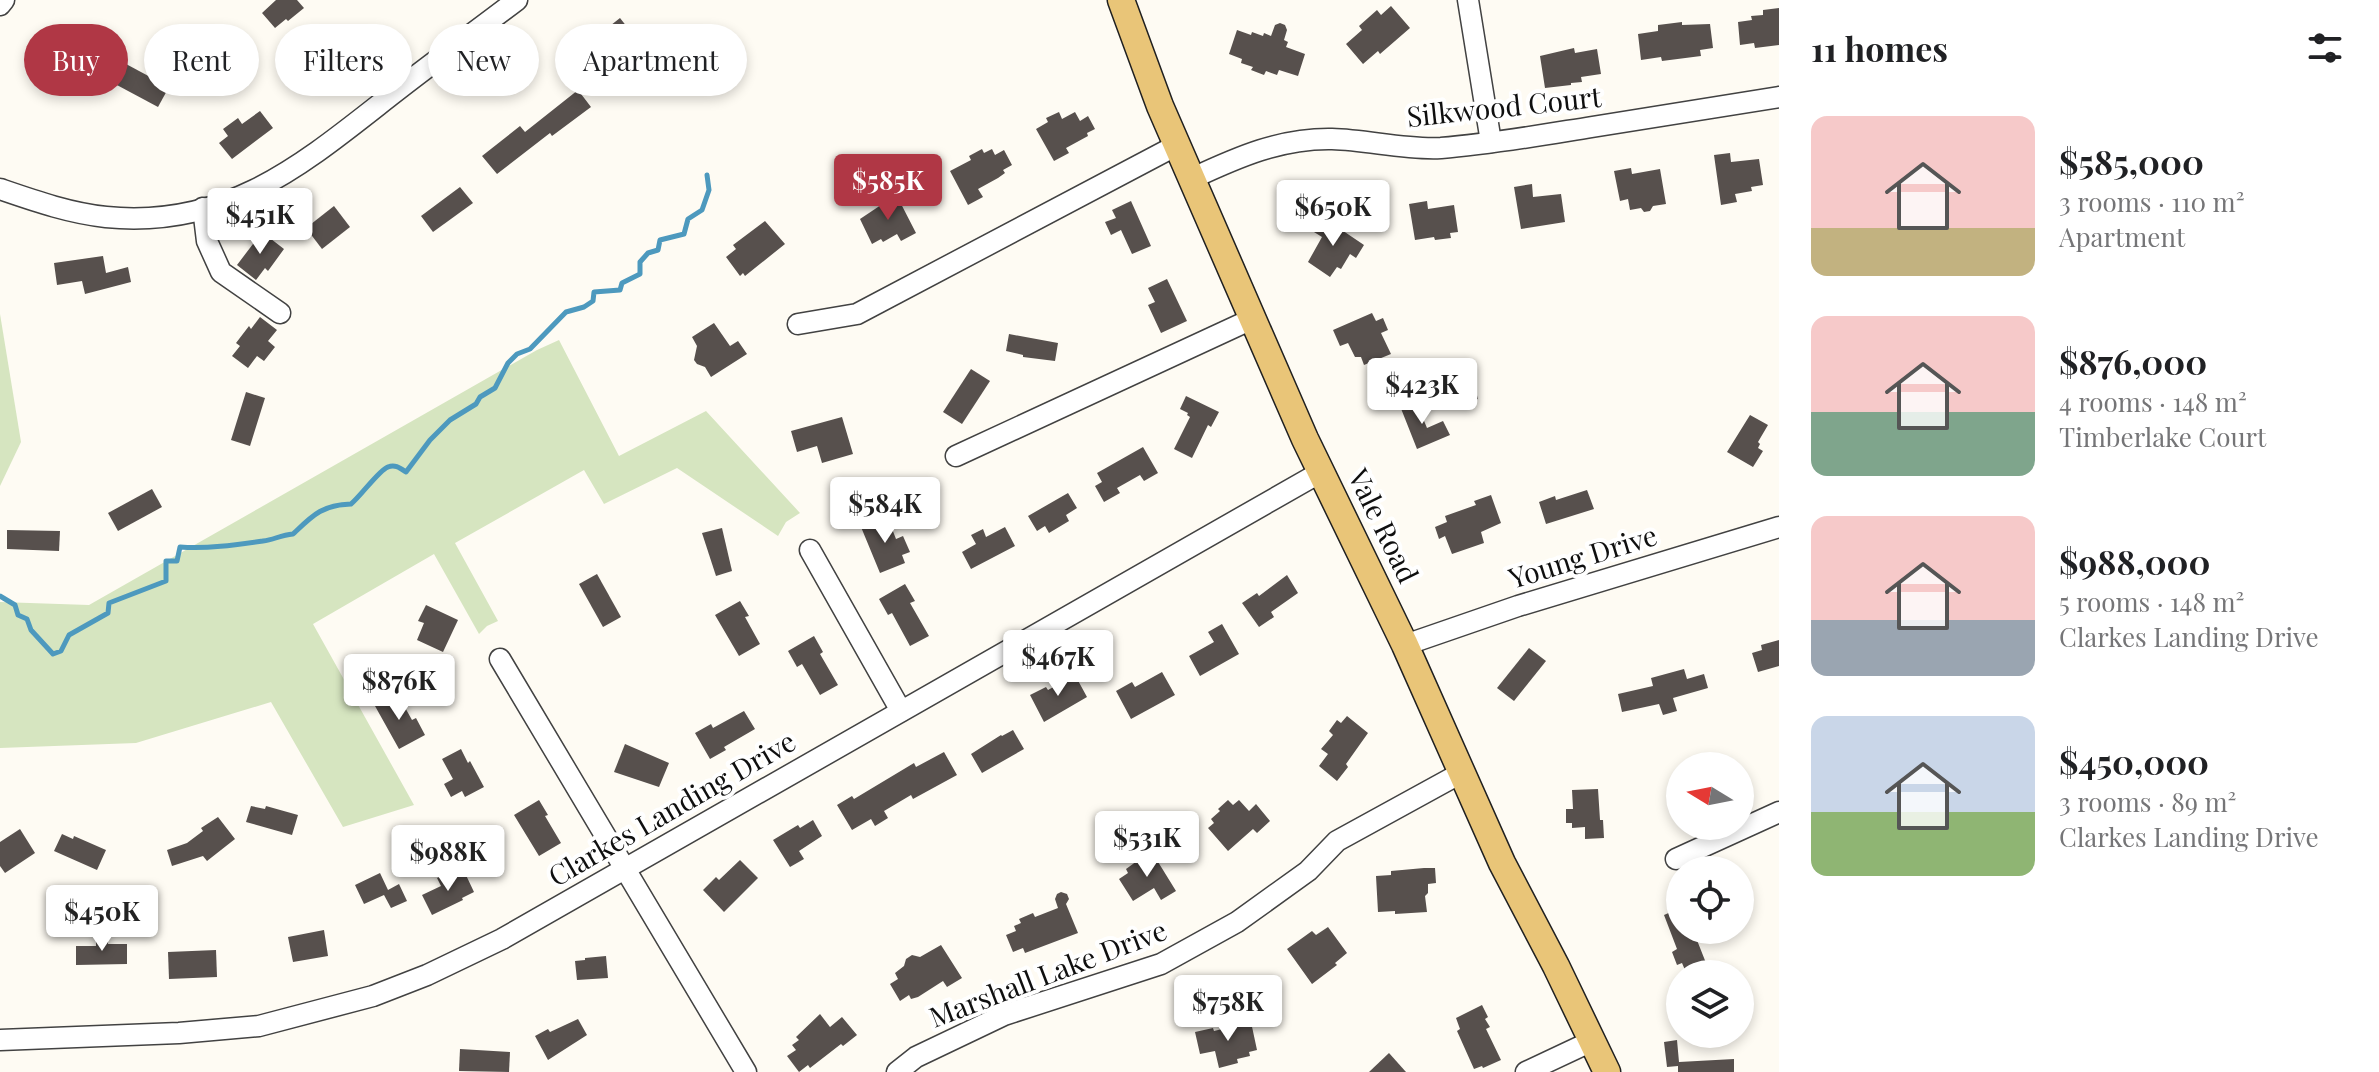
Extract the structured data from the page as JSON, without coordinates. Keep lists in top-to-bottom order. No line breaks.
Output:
{"streets":{"main road":["Vale Road"],"street":["Silkwood Court","Young Drive","Clarkes Landing Drive","Marshall Lake Drive"]},"crossings":[["Silkwood Court","Vale Road"],["Vale Road","Young Drive"],["Vale Road","Clarkes Landing Drive"],["Vale Road","Marshall Lake Drive"]],"north":"left","page":{"heading":"11 homes","chip":["Buy","Rent","Filters","New","Apartment"],"list":[{"name":"$585,000","note":"3 rooms · 110 m² · Apartment"},{"name":"$876,000","note":"4 rooms · 148 m² · Timberlake Court"},{"name":"$988,000","note":"5 rooms · 148 m² · Clarkes Landing Drive"},{"name":"$450,000","note":"3 rooms · 89 m² · Clarkes Landing Drive"}],"price":["$585K","$650K","$451K","$423K","$584K","$467K","$876K","$531K","$988K","$450K","$758K"]}}
